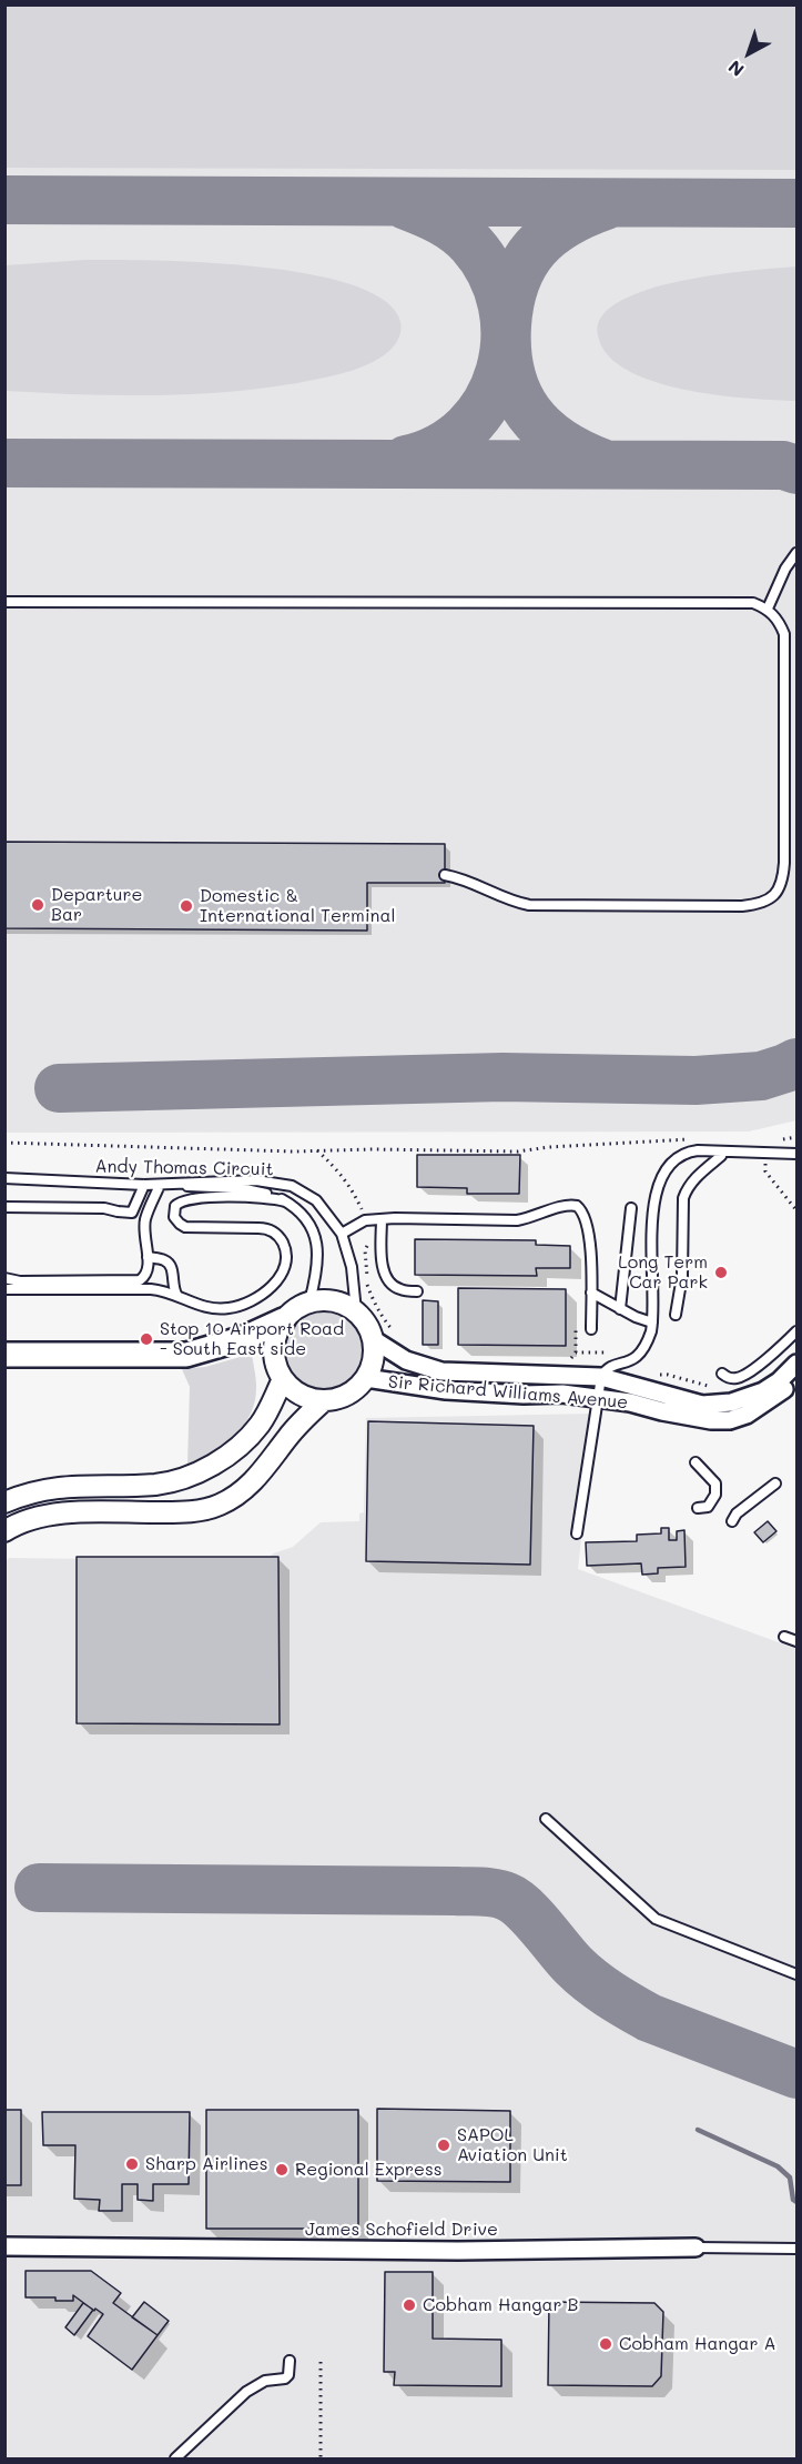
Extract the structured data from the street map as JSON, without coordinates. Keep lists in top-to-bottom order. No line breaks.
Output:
{"streets":{"street":["Sir Richard Williams Avenue","James Schofield Drive"],"lane":["Andy Thomas Circuit"]},"crossings":[["Andy Thomas Circuit","Sir Richard Williams Avenue"]],"places":["Departure Bar","Domestic & International Terminal","Long Term Car Park","Stop 10 Airport Road - South East side","SAPOL Aviation Unit","Sharp Airlines","Regional Express","Cobham Hangar B","Cobham Hangar A"],"north":"bottom left"}
